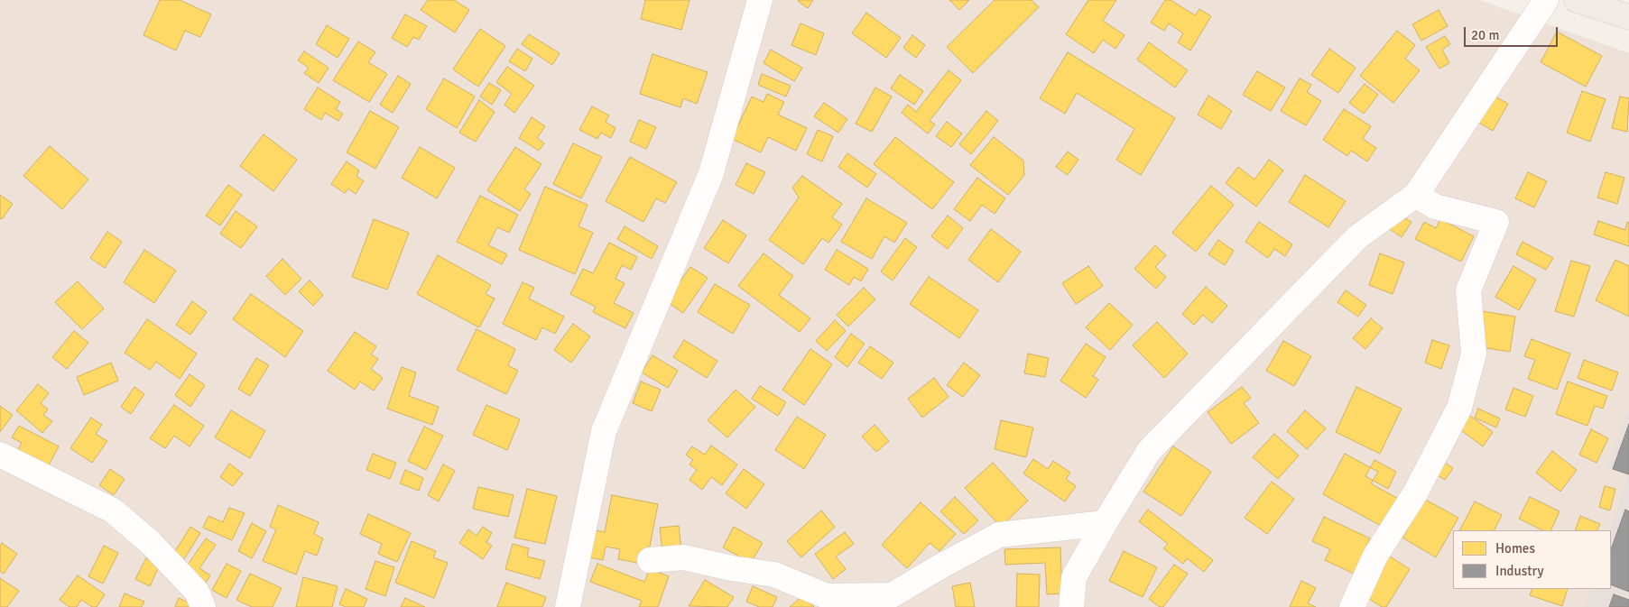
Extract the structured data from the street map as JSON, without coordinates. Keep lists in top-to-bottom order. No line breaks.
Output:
{"legend":["Homes","Industry"],"scale_bar":"20 m"}
